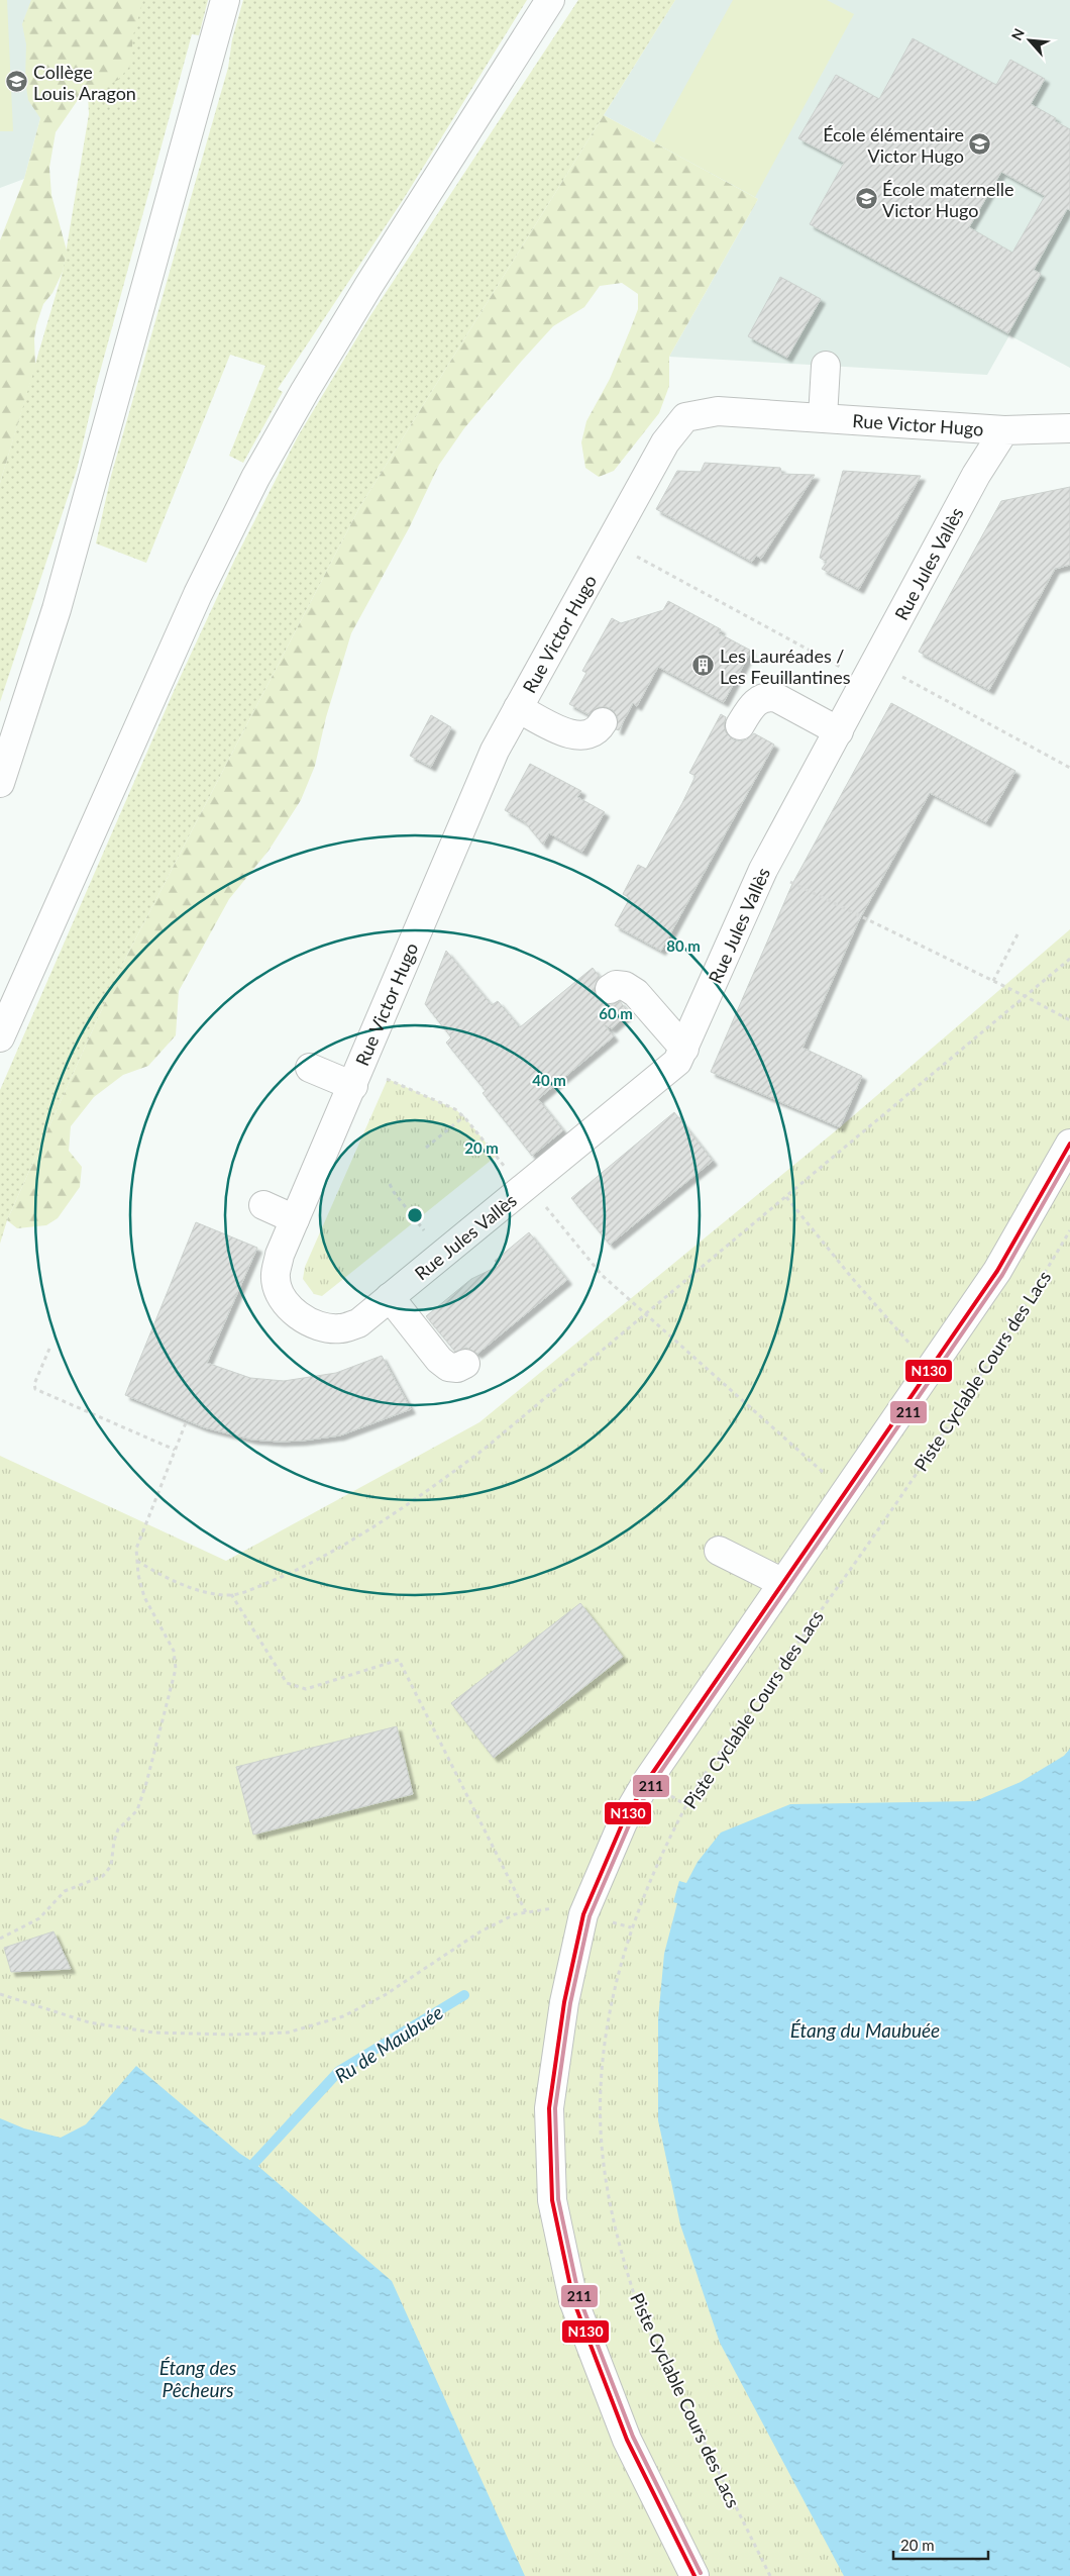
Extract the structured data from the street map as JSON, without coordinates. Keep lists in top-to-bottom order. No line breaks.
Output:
{"streets":{"main road":["Rue Victor Hugo","Rue Jules Vallès"],"path":["Piste Cyclable Cours des Lacs"]},"crossings":[["Rue Victor Hugo","Rue Jules Vallès"]],"water":["Étang du Maubuée","Ru de Maubuée","Étang des Pêcheurs"],"places":{"school or university":["Collège Louis Aragon","École élémentaire Victor Hugo","École maternelle Victor Hugo"],"building":["Les Lauréades / Les Feuillantines"]},"lines":["transit line N130","transit line 211"],"scale_bar":"20 m","north":"top left","rings":["80 m","60 m","40 m","20 m"]}
